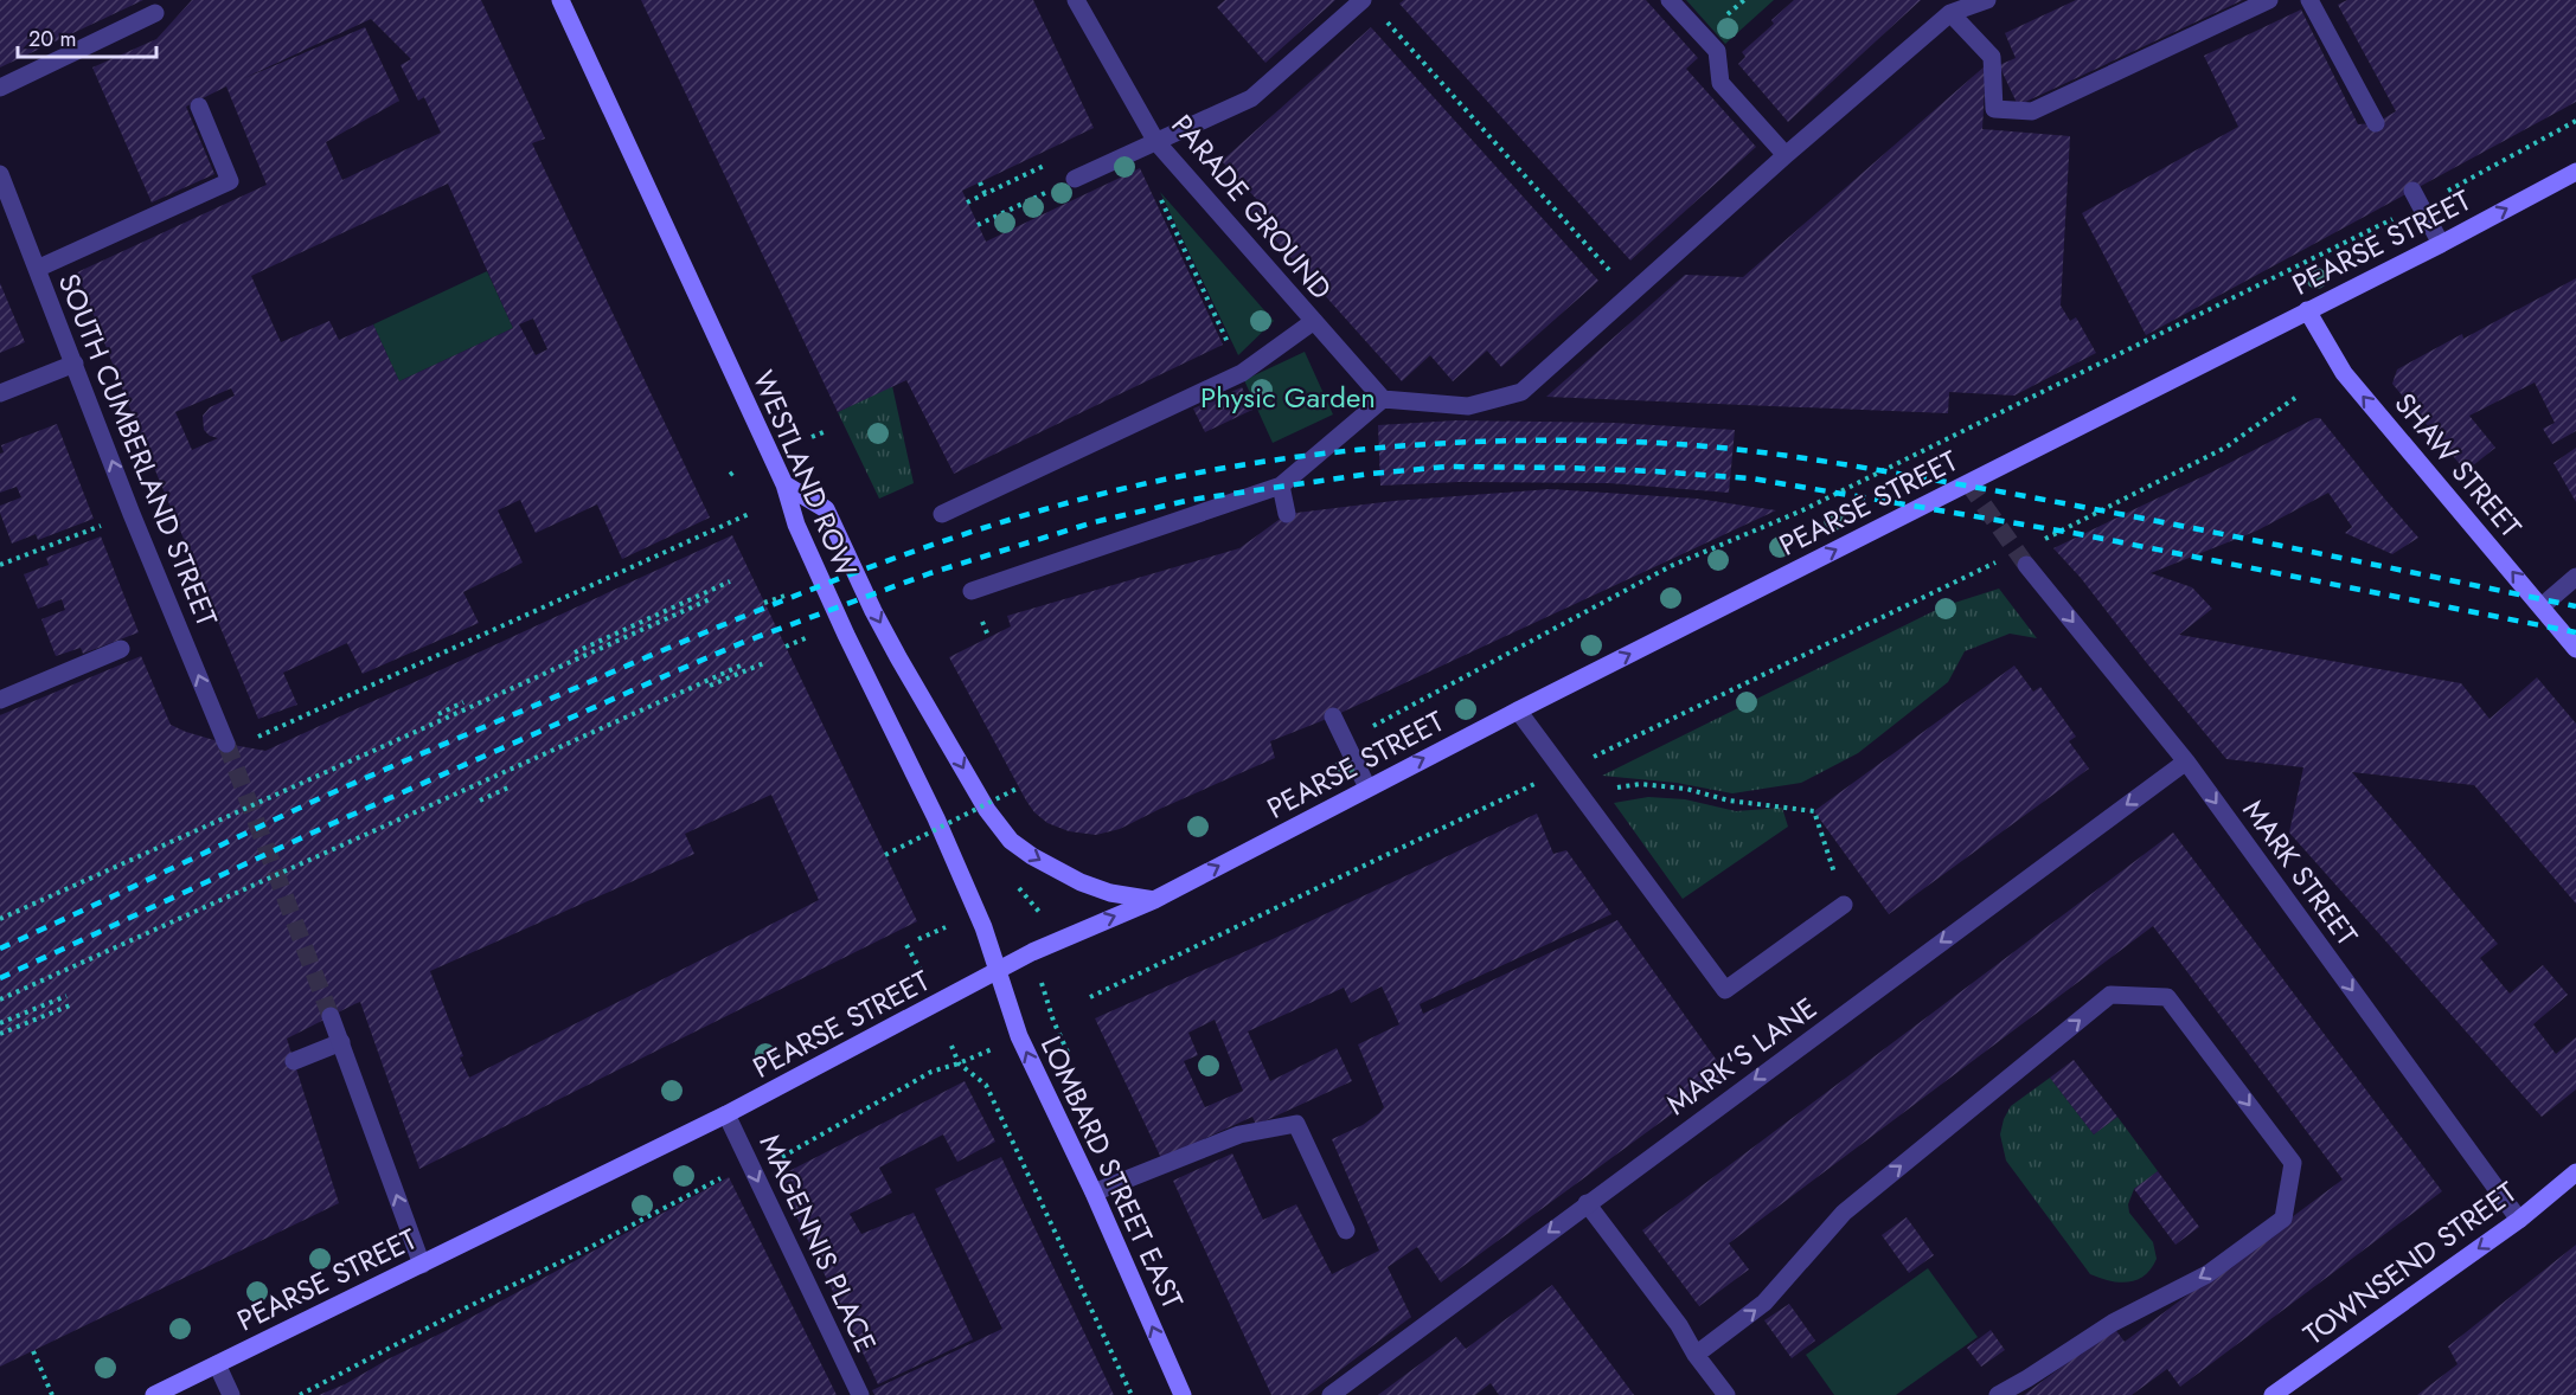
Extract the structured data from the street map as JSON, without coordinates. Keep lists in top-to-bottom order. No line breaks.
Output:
{"streets":{"main road":["PEARSE STREET","SHAW STREET","WESTLAND ROW","LOMBARD STREET EAST","TOWNSEND STREET"],"street":["PARADE GROUND","SOUTH CUMBERLAND STREET","MARK STREET","MARK'S LANE","MAGENNIS PLACE"]},"crossings":[["PEARSE STREET","SHAW STREET"],["PEARSE STREET","WESTLAND ROW"],["PEARSE STREET","LOMBARD STREET EAST"],["PEARSE STREET","MAGENNIS PLACE"],["WESTLAND ROW","LOMBARD STREET EAST"],["MARK STREET","MARK'S LANE"],["MARK STREET","TOWNSEND STREET"]],"one_way":["SOUTH CUMBERLAND STREET","SHAW STREET","MARK STREET","MARK'S LANE","LOMBARD STREET EAST","MAGENNIS PLACE","TOWNSEND STREET"],"parks":["Physic Garden"],"scale_bar":"20 m"}
